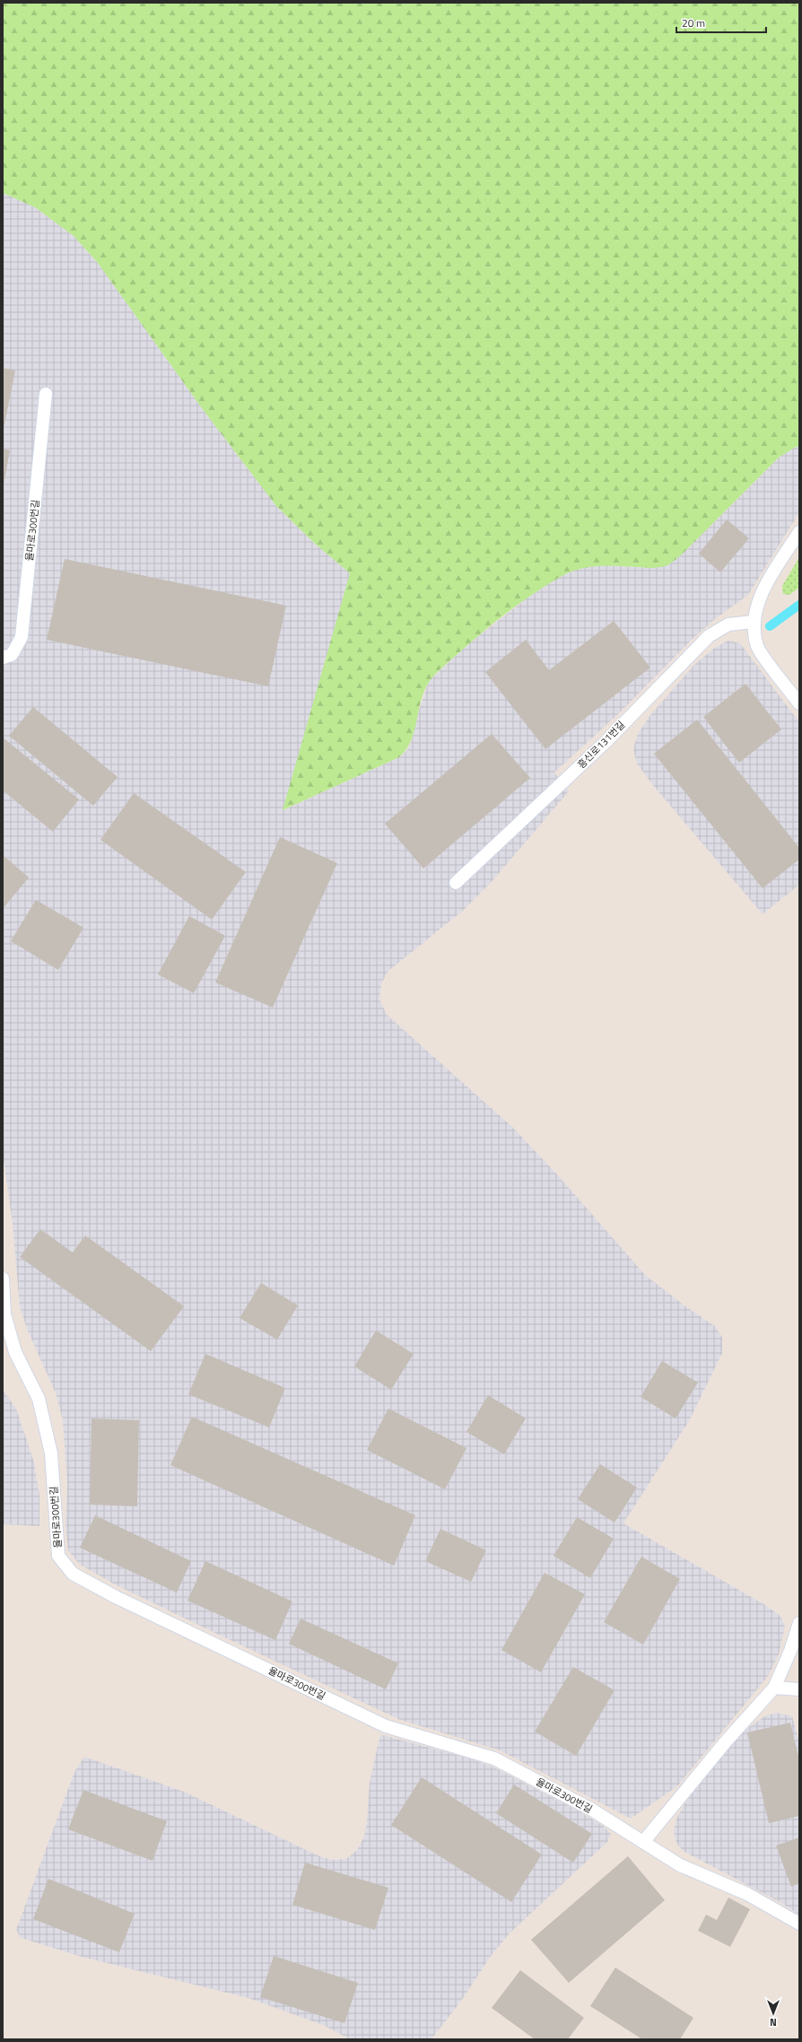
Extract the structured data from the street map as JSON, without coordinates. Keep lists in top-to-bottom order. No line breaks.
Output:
{"streets":{"lane":["율마로300번길","흥신로131번길"]},"scale_bar":"20 m","north":"bottom"}
